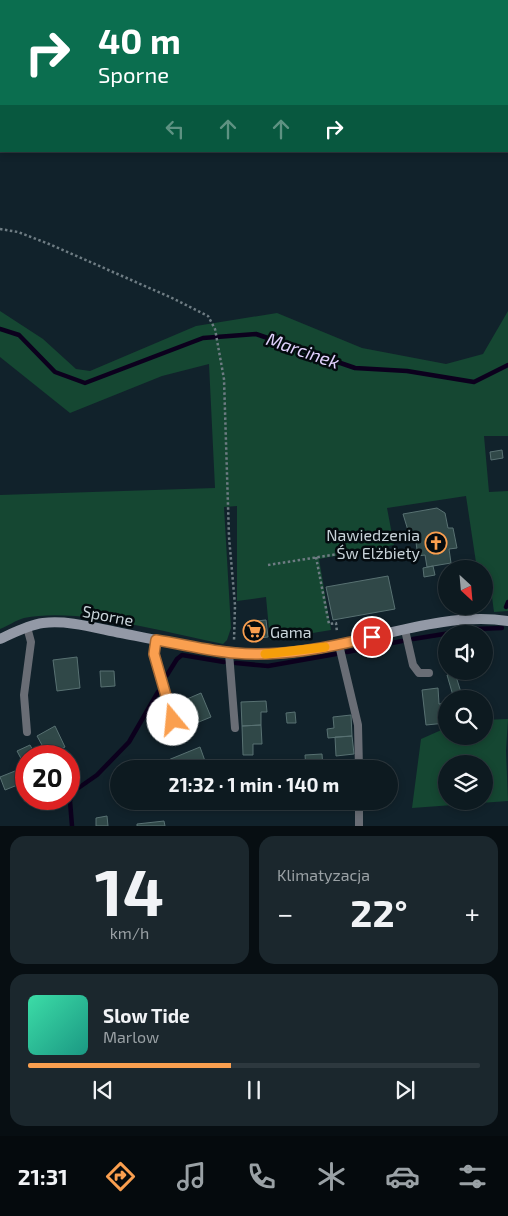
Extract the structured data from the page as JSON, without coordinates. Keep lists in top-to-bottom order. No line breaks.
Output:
{"streets":{"street":["Sporne"]},"water":["Marcinek"],"places":{"church":["Nawiedzenia Św Elżbiety"],"supermarket":["Gama"]},"north":"bottom right","page":{"turn":["40 m","Sporne"],"limit":"20","trip":"21:32 · 1 min · 140 m","tile":[["14","km/h"],"Klimatyzacja"],"heat":["−","22°","+"],"song":["Slow Tide","Marlow"],"tabs":"21:31"}}
